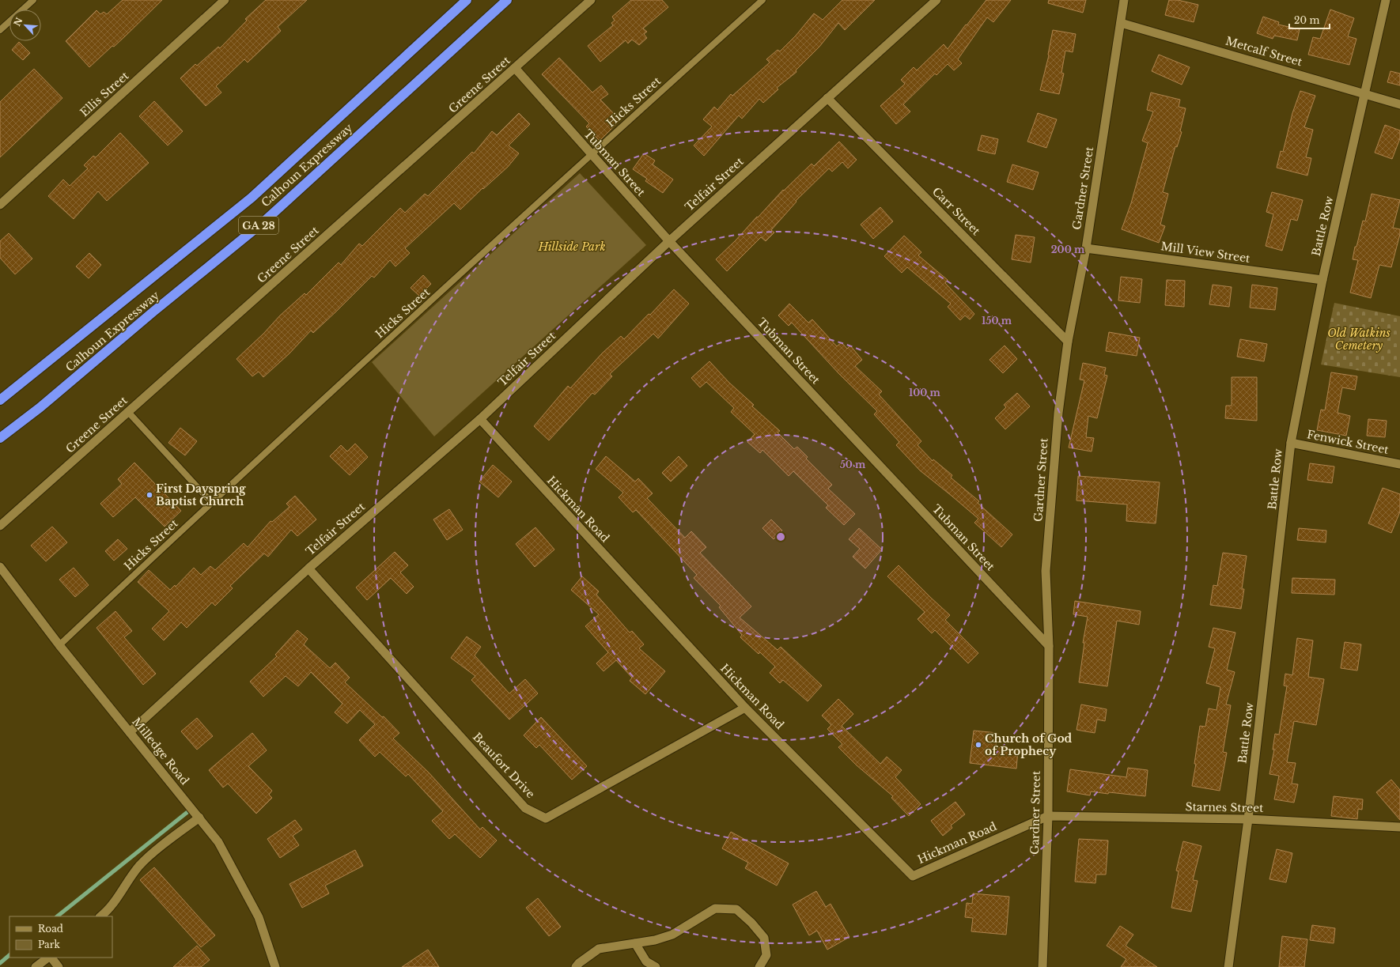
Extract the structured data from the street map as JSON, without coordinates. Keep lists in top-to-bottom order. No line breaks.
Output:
{"streets":{"highway":["Calhoun Expressway","GA 28"],"street":["Metcalf Street","Greene Street","Ellis Street","Tubman Street","Telfair Street","Gardner Street","Carr Street","Battle Row","Mill View Street","Fenwick Street","Hickman Road","Milledge Road","Beaufort Drive","Starnes Street"],"lane":["Hicks Street"]},"crossings":[["Metcalf Street","Gardner Street"],["Metcalf Street","Battle Row"],["Greene Street","Tubman Street"],["Hicks Street","Tubman Street"],["Hicks Street","Milledge Road"],["Tubman Street","Telfair Street"],["Tubman Street","Gardner Street"],["Telfair Street","Carr Street"],["Telfair Street","Hickman Road"],["Telfair Street","Milledge Road"],["Telfair Street","Beaufort Drive"],["Gardner Street","Carr Street"],["Gardner Street","Mill View Street"],["Gardner Street","Hickman Road"],["Gardner Street","Starnes Street"],["Battle Row","Mill View Street"],["Battle Row","Fenwick Street"],["Battle Row","Starnes Street"],["Hickman Road","Beaufort Drive"],["Hickman Road","Starnes Street"]],"parks":["Hillside Park","Old Watkins Cemetery"],"places":["First Dayspring Baptist Church","Church of God of Prophecy"],"legend":["Road","Park"],"scale_bar":"20 m","north":"top left","rings":["200 m","150 m","100 m","50 m"]}
